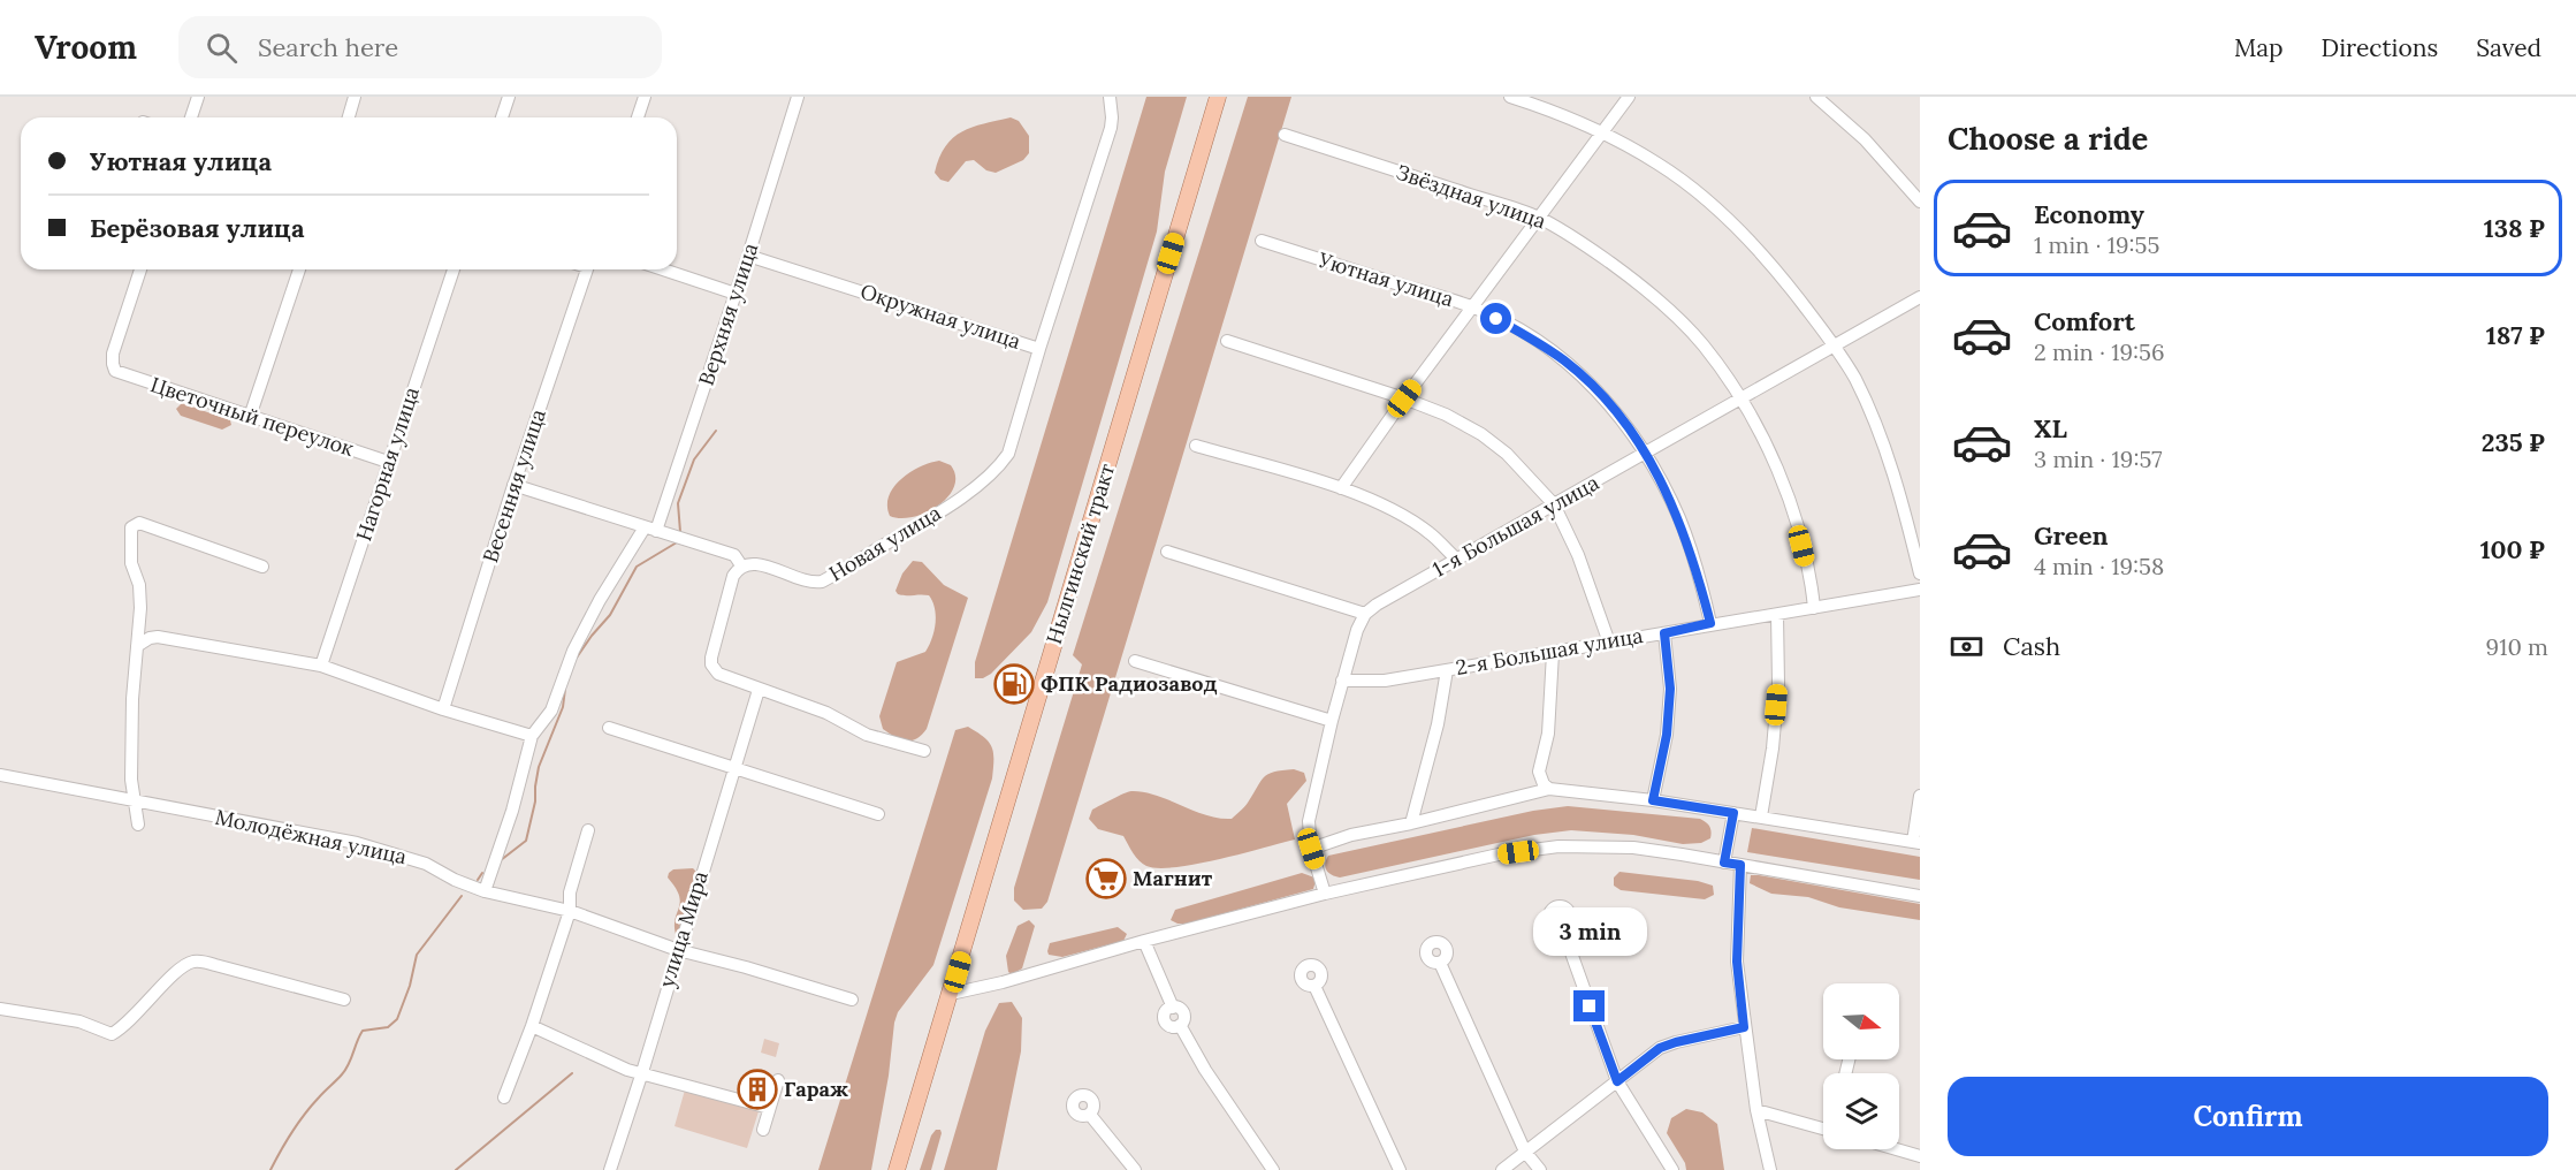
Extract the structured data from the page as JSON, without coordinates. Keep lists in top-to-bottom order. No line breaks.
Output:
{"streets":{"main road":["Нылгинский тракт"],"street":["Звёздная улица","Уютная улица","Верхняя улица","Окружная улица","Цветочный переулок","Нагорная улица","Весенняя улица","1-я Большая улица","Новая улица","2-я Большая улица","Молодёжная улица","улица Мира"]},"crossings":[["Звёздная улица","1-я Большая улица"],["Звёздная улица","2-я Большая улица"],["Уютная улица","1-я Большая улица"],["Уютная улица","2-я Большая улица"],["Верхняя улица","Окружная улица"],["Окружная улица","Новая улица"],["Цветочный переулок","Нагорная улица"],["Молодёжная улица","улица Мира"]],"places":{"fuel station":["ФПК Радиозавод"],"supermarket":["Магнит"],"building":["Гараж"]},"north":"right","page":{"header":"Vroom","search":"Search here","nav":["Map","Directions","Saved"],"heading":"Choose a ride","banner":["Уютная улица","Берёзовая улица"],"list":[{"name":"Economy","note":"1 min · 19:55","value":"138 ₽"},{"name":"Comfort","note":"2 min · 19:56","value":"187 ₽"},{"name":"XL","note":"3 min · 19:57","value":"235 ₽"},{"name":"Green","note":"4 min · 19:58","value":"100 ₽"}],"pay":["Cash","910 m"],"bubble":"3 min","buttons":"Confirm"}}
